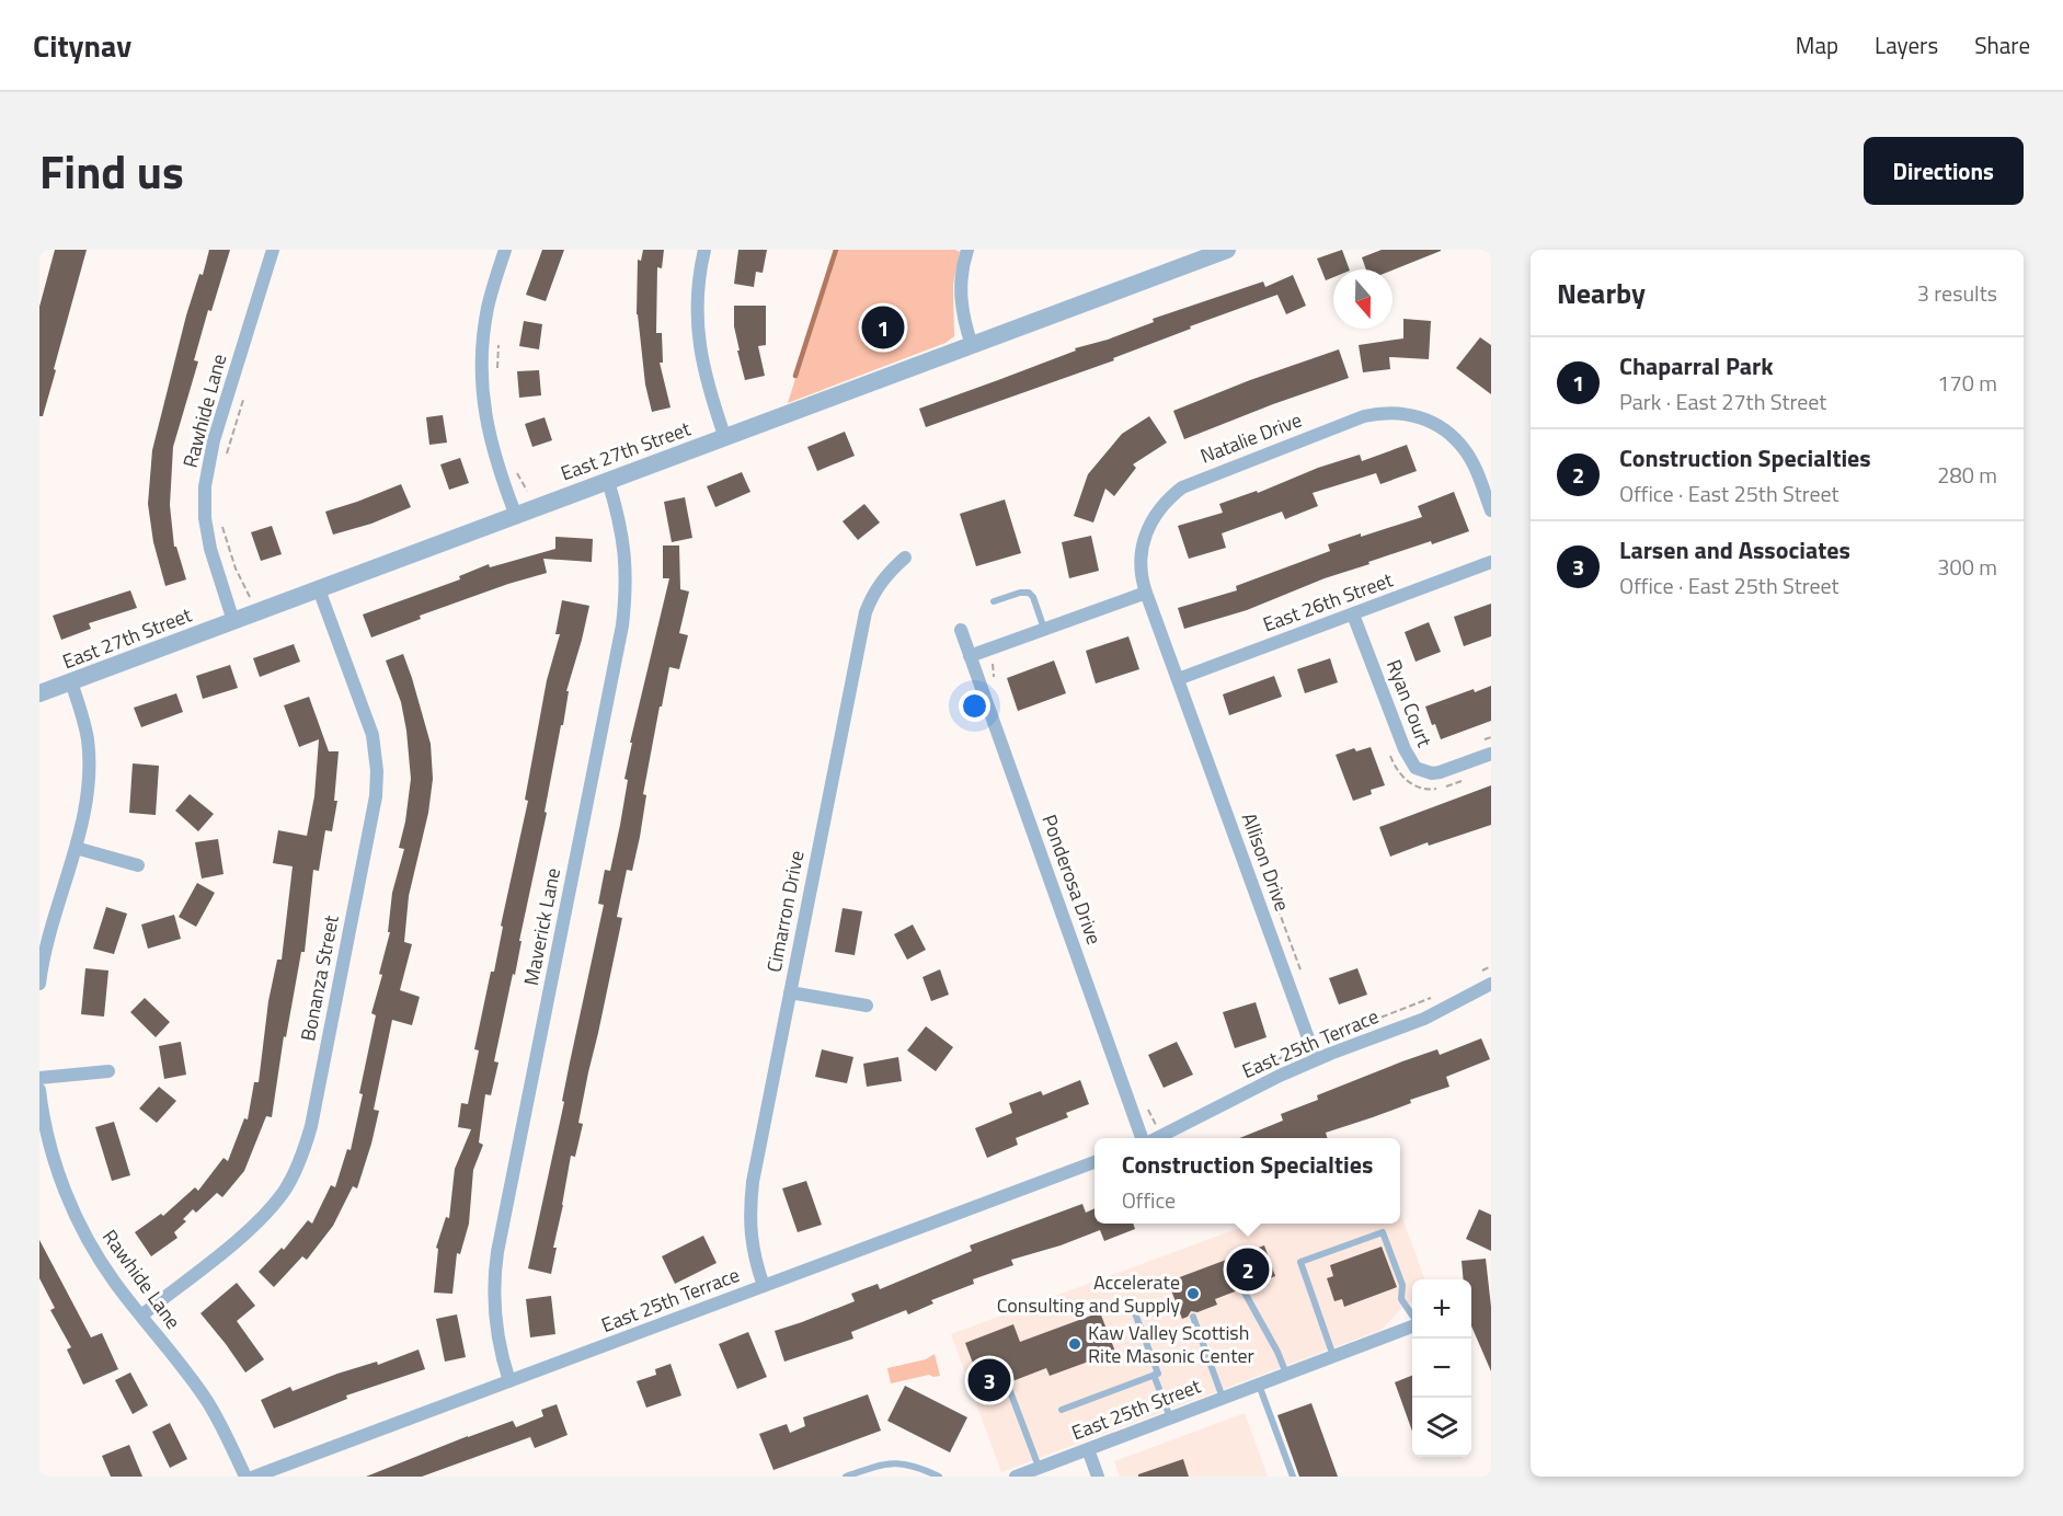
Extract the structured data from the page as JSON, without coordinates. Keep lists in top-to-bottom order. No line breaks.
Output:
{"streets":{"street":["Rawhide Lane","Natalie Drive","East 27th Street","East 26th Street","Ryan Court","Allison Drive","Ponderosa Drive","Cimarron Drive","Maverick Lane","Bonanza Street","East 25th Terrace","East 25th Street"]},"crossings":[["Rawhide Lane","East 27th Street"],["Rawhide Lane","Bonanza Street"],["Natalie Drive","East 26th Street"],["Natalie Drive","Allison Drive"],["East 27th Street","Maverick Lane"],["East 27th Street","Bonanza Street"],["East 26th Street","Ryan Court"],["East 26th Street","Allison Drive"],["Allison Drive","East 25th Terrace"],["Cimarron Drive","East 25th Terrace"],["Maverick Lane","East 25th Terrace"]],"places":["Accelerate Consulting and Supply","Kaw Valley Scottish Rite Masonic Center"],"north":"bottom","page":{"header":"Citynav","nav":["Map","Layers","Share"],"title":"Find us","buttons":"Directions","heading":["Nearby","3 results"],"pins":["1","2","3"],"list":[{"mark":"1","name":"Chaparral Park","note":"Park · East 27th Street","value":"170 m"},{"mark":"2","name":"Construction Specialties","note":"Office · East 25th Street","value":"280 m"},{"mark":"3","name":"Larsen and Associates","note":"Office · East 25th Street","value":"300 m"}],"popup":["Construction Specialties","Office"],"map_buttons":["+","−"]}}
